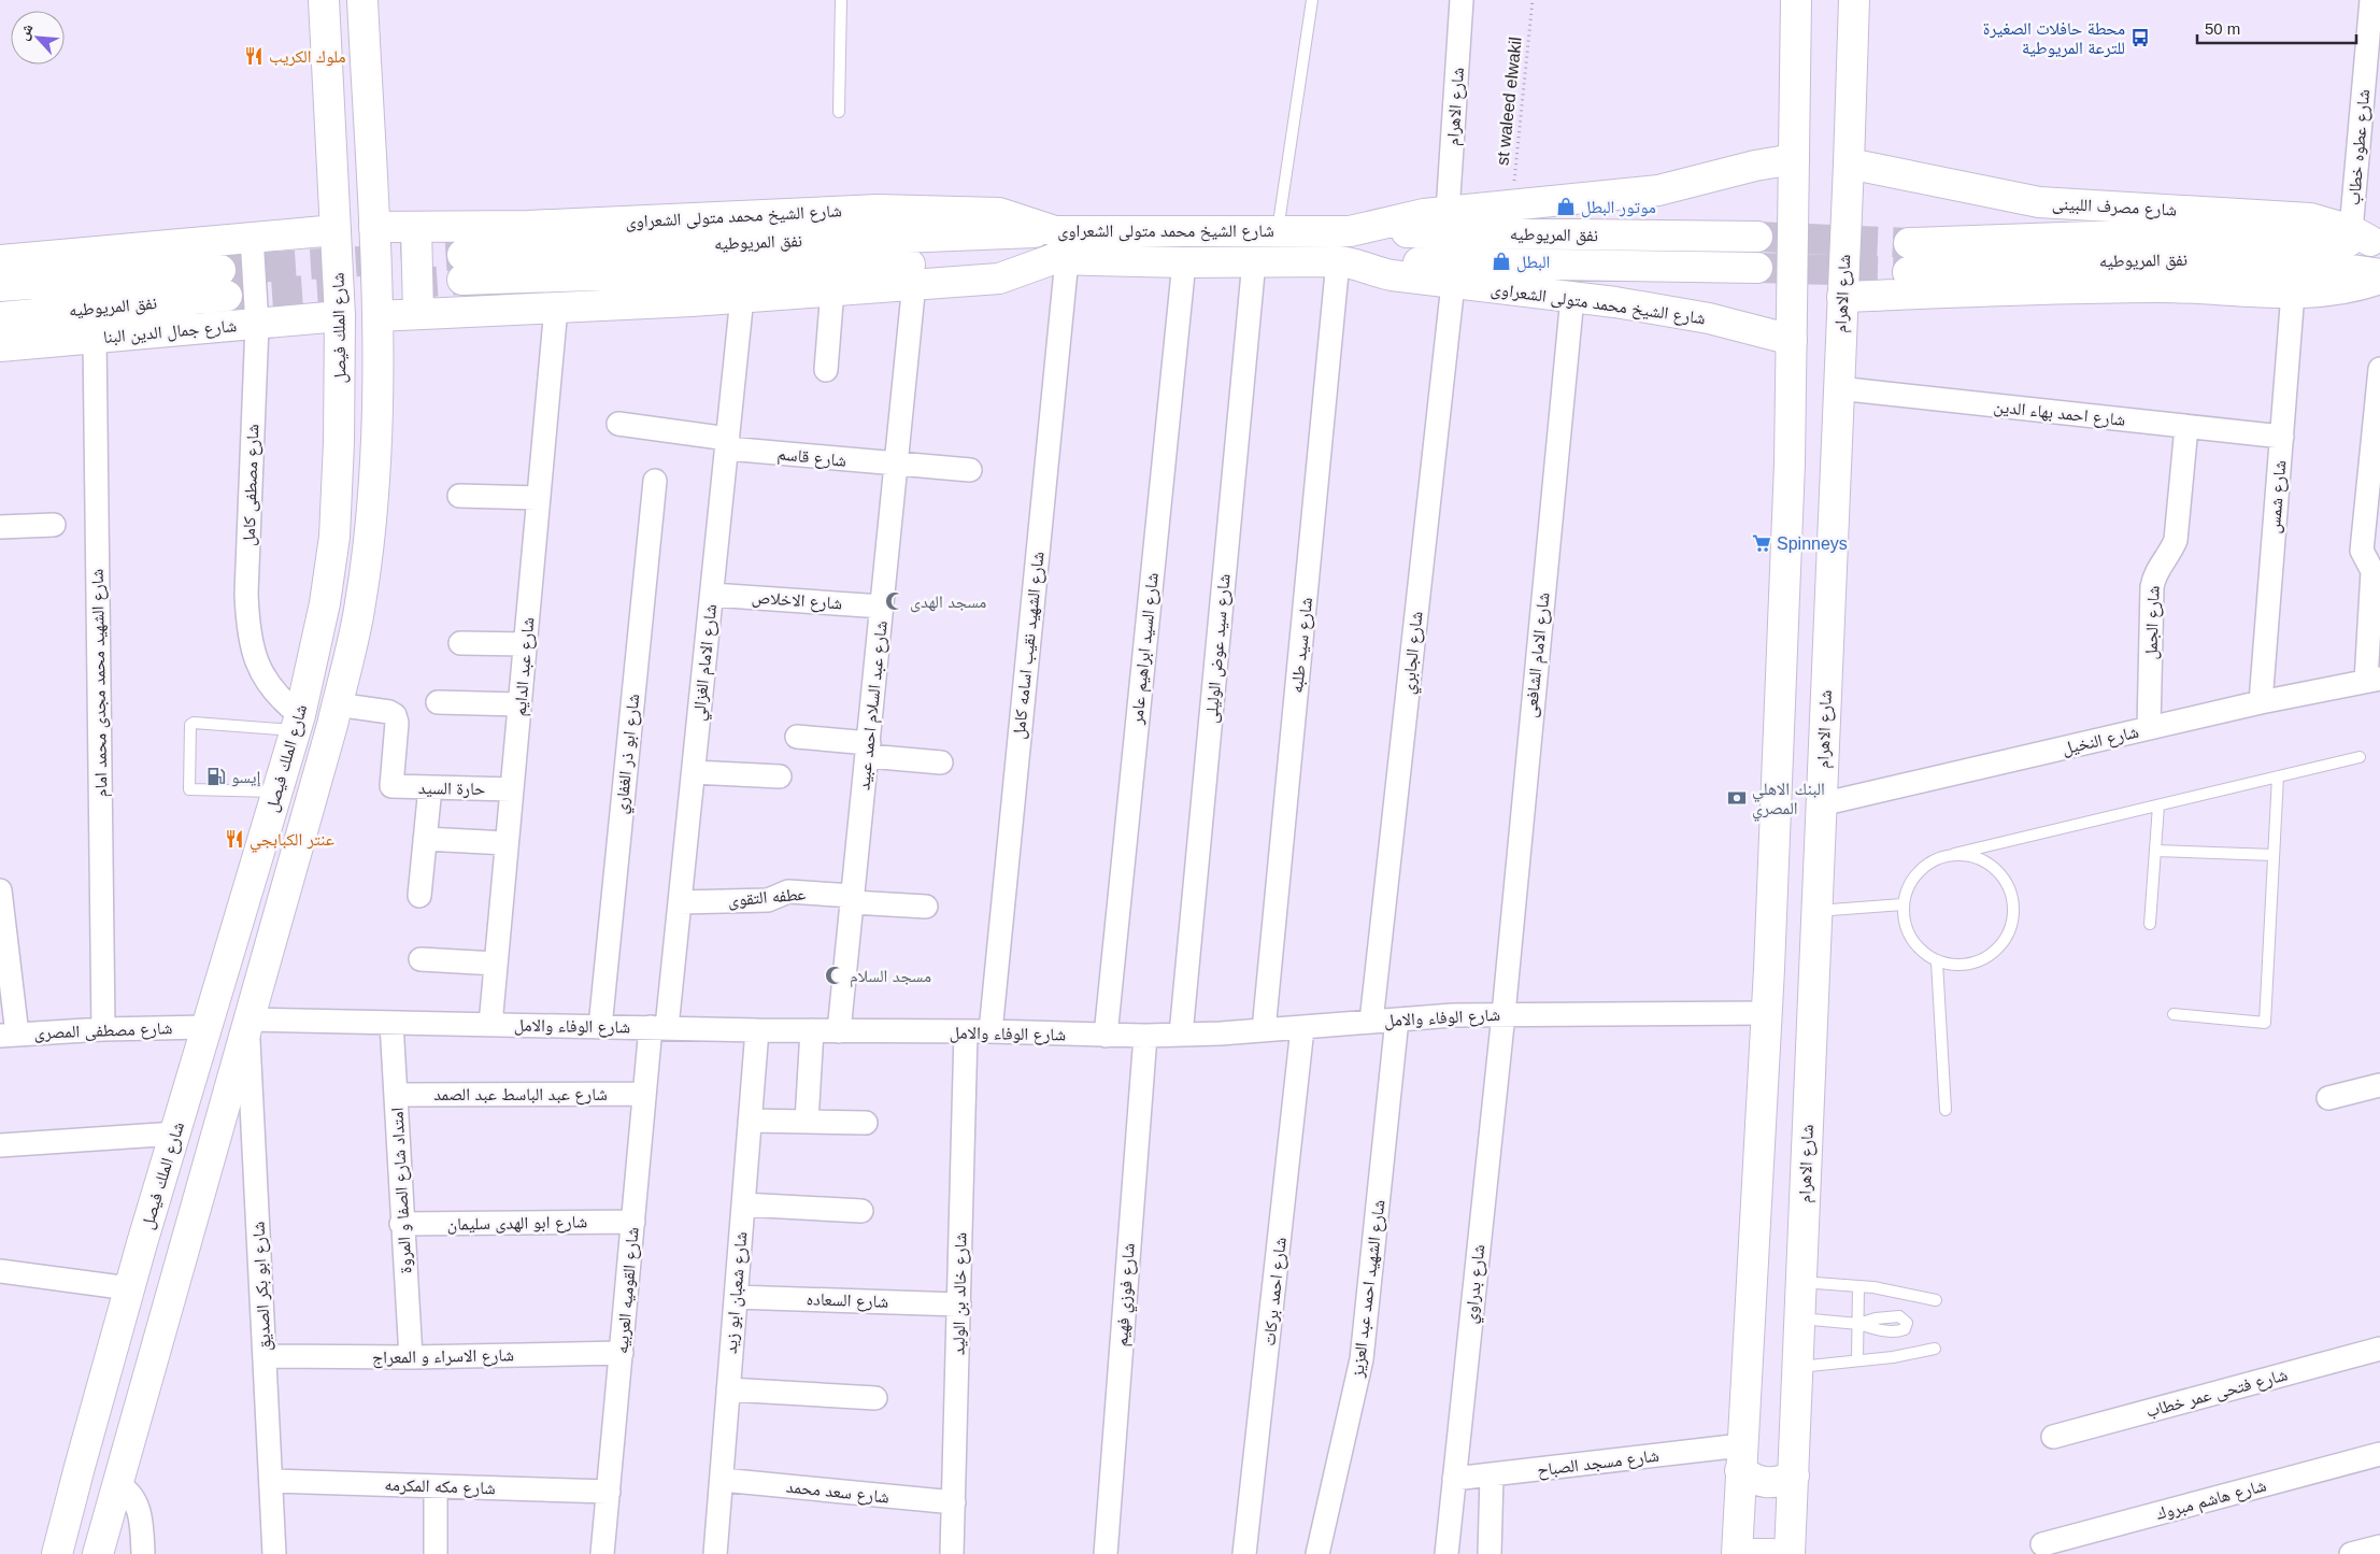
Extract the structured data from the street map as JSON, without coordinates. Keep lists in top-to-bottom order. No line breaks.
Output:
{"streets":{"main road":["شارع الاهرام","شارع مصرف اللبينى","شارع الشيخ محمد متولى الشعراوى","نفق المريوطيه","شارع الملك فيصل","شارع جمال الدين البنا"],"street":["شارع عطوه خطاب","شارع احمد بهاء الدين","شارع قاسم","شارع مصطفى كامل","شارع شمس","شارع الاخلاص","شارع الجمل","شارع الشهيد نقيب اسامه كامل","شارع سيد طلبه","شارع السيد ابراهيم عامر","شارع سيد عوض الوليلى","شارع الجابري","شارع الامام الشافعى","شارع الامام الغزالي","شارع عبد الدايم","شارع الشهيد محمد مجدى محمد امام","شارع عبد السلام احمد عبيد","شارع النخيل","شارع ابو ذر الغفاري","حارة السيد","عطفه التقوى","شارع الوفاء والامل","شارع مصطفى المصرى","شارع عبد الباسط عبد الصمد","امتداد شارع الصفا و المروة","شارع ابو الهدى سليمان","شارع بدراوي","شارع ابو بكر الصديق","شارع الشهيد احمد عبد العزيز","شارع القوميه العربيه","شارع احمد بركات","شارع شعبان ابو زيد","شارع خالد بن الوليد","شارع فوزي فهيم","شارع السعاده","شارع الاسراء و المعراج","شارع فتحى عمر خطاب","شارع مسجد الصباح","شارع مكه المكرمه","شارع سعد محمد","شارع هاشم مبروك"],"path":["st waleed elwakil"]},"crossings":[["st waleed elwakil","شارع الشيخ محمد متولى الشعراوى"],["شارع الاهرام","شارع مصرف اللبينى"],["شارع الاهرام","شارع الشيخ محمد متولى الشعراوى"],["شارع الاهرام","شارع احمد بهاء الدين"],["شارع الاهرام","شارع النخيل"],["شارع عطوه خطاب","شارع مصرف اللبينى"],["شارع عطوه خطاب","نفق المريوطيه"],["شارع مصرف اللبينى","نفق المريوطيه"],["شارع الشيخ محمد متولى الشعراوى","نفق المريوطيه"],["شارع الشيخ محمد متولى الشعراوى","شارع الملك فيصل"],["شارع الشيخ محمد متولى الشعراوى","شارع الشهيد نقيب اسامه كامل"],["شارع الشيخ محمد متولى الشعراوى","شارع سيد طلبه"],["شارع الشيخ محمد متولى الشعراوى","شارع السيد ابراهيم عامر"],["شارع الشيخ محمد متولى الشعراوى","شارع سيد عوض الوليلى"],["شارع الشيخ محمد متولى الشعراوى","شارع الجابري"],["شارع الشيخ محمد متولى الشعراوى","شارع الامام الشافعى"],["شارع الشيخ محمد متولى الشعراوى","شارع الامام الغزالي"],["شارع الشيخ محمد متولى الشعراوى","شارع عبد الدايم"],["شارع الشيخ محمد متولى الشعراوى","شارع عبد السلام احمد عبيد"],["نفق المريوطيه","شارع الشهيد نقيب اسامه كامل"],["نفق المريوطيه","شارع سيد طلبه"],["شارع الملك فيصل","شارع جمال الدين البنا"],["شارع الملك فيصل","شارع مصطفى كامل"],["شارع الملك فيصل","حارة السيد"],["شارع الملك فيصل","شارع الوفاء والامل"],["شارع الملك فيصل","شارع مصطفى المصرى"],["شارع الملك فيصل","شارع ابو بكر الصديق"],["شارع جمال الدين البنا","شارع مصطفى كامل"],["شارع جمال الدين البنا","شارع الشهيد محمد مجدى محمد امام"],["شارع احمد بهاء الدين","شارع شمس"],["شارع احمد بهاء الدين","شارع الجمل"],["شارع قاسم","شارع الامام الغزالي"],["شارع قاسم","شارع عبد السلام احمد عبيد"],["شارع شمس","شارع النخيل"],["شارع الاخلاص","شارع الامام الغزالي"],["شارع الاخلاص","شارع عبد السلام احمد عبيد"],["شارع الجمل","شارع النخيل"],["شارع الشهيد نقيب اسامه كامل","شارع الوفاء والامل"],["شارع سيد طلبه","شارع الوفاء والامل"],["شارع السيد ابراهيم عامر","شارع الوفاء والامل"],["شارع سيد عوض الوليلى","شارع الوفاء والامل"],["شارع الجابري","شارع الوفاء والامل"],["شارع الامام الشافعى","شارع الوفاء والامل"],["شارع الامام الشافعى","شارع بدراوي"],["شارع الامام الغزالي","عطفه التقوى"],["شارع الامام الغزالي","شارع الوفاء والامل"],["شارع الامام الغزالي","شارع القوميه العربيه"],["شارع عبد الدايم","حارة السيد"],["شارع عبد الدايم","شارع الوفاء والامل"],["شارع الشهيد محمد مجدى محمد امام","شارع مصطفى المصرى"],["شارع عبد السلام احمد عبيد","عطفه التقوى"],["شارع عبد السلام احمد عبيد","شارع الوفاء والامل"],["شارع ابو ذر الغفاري","شارع الوفاء والامل"],["شارع الوفاء والامل","امتداد شارع الصفا و المروة"],["شارع الوفاء والامل","شارع بدراوي"],["شارع الوفاء والامل","شارع ابو بكر الصديق"],["شارع الوفاء والامل","شارع الشهيد احمد عبد العزيز"],["شارع الوفاء والامل","شارع القوميه العربيه"],["شارع الوفاء والامل","شارع احمد بركات"],["شارع الوفاء والامل","شارع شعبان ابو زيد"],["شارع الوفاء والامل","شارع خالد بن الوليد"],["شارع الوفاء والامل","شارع فوزي فهيم"],["شارع عبد الباسط عبد الصمد","امتداد شارع الصفا و المروة"],["شارع عبد الباسط عبد الصمد","شارع القوميه العربيه"],["امتداد شارع الصفا و المروة","شارع ابو الهدى سليمان"],["امتداد شارع الصفا و المروة","شارع الاسراء و المعراج"],["شارع ابو الهدى سليمان","شارع القوميه العربيه"],["شارع بدراوي","شارع مسجد الصباح"],["شارع ابو بكر الصديق","شارع الاسراء و المعراج"],["شارع ابو بكر الصديق","شارع مكه المكرمه"],["شارع القوميه العربيه","شارع الاسراء و المعراج"],["شارع القوميه العربيه","شارع مكه المكرمه"],["شارع شعبان ابو زيد","شارع السعاده"],["شارع شعبان ابو زيد","شارع سعد محمد"],["شارع خالد بن الوليد","شارع السعاده"],["شارع خالد بن الوليد","شارع سعد محمد"]],"places":{"bus stop":["محطة حافلات الصغيرة للترعة المريوطية"],"restaurant":["ملوك الكريب","عنتر الكبابجي"],"shop":["موتور البطل","البطل"],"supermarket":["Spinneys"],"mosque":["مسجد الهدى","مسجد السلام"],"fuel station":["إيسو"],"bank":["البنك الاهلي المصري"]},"scale_bar":"50 m","north":"top left"}
